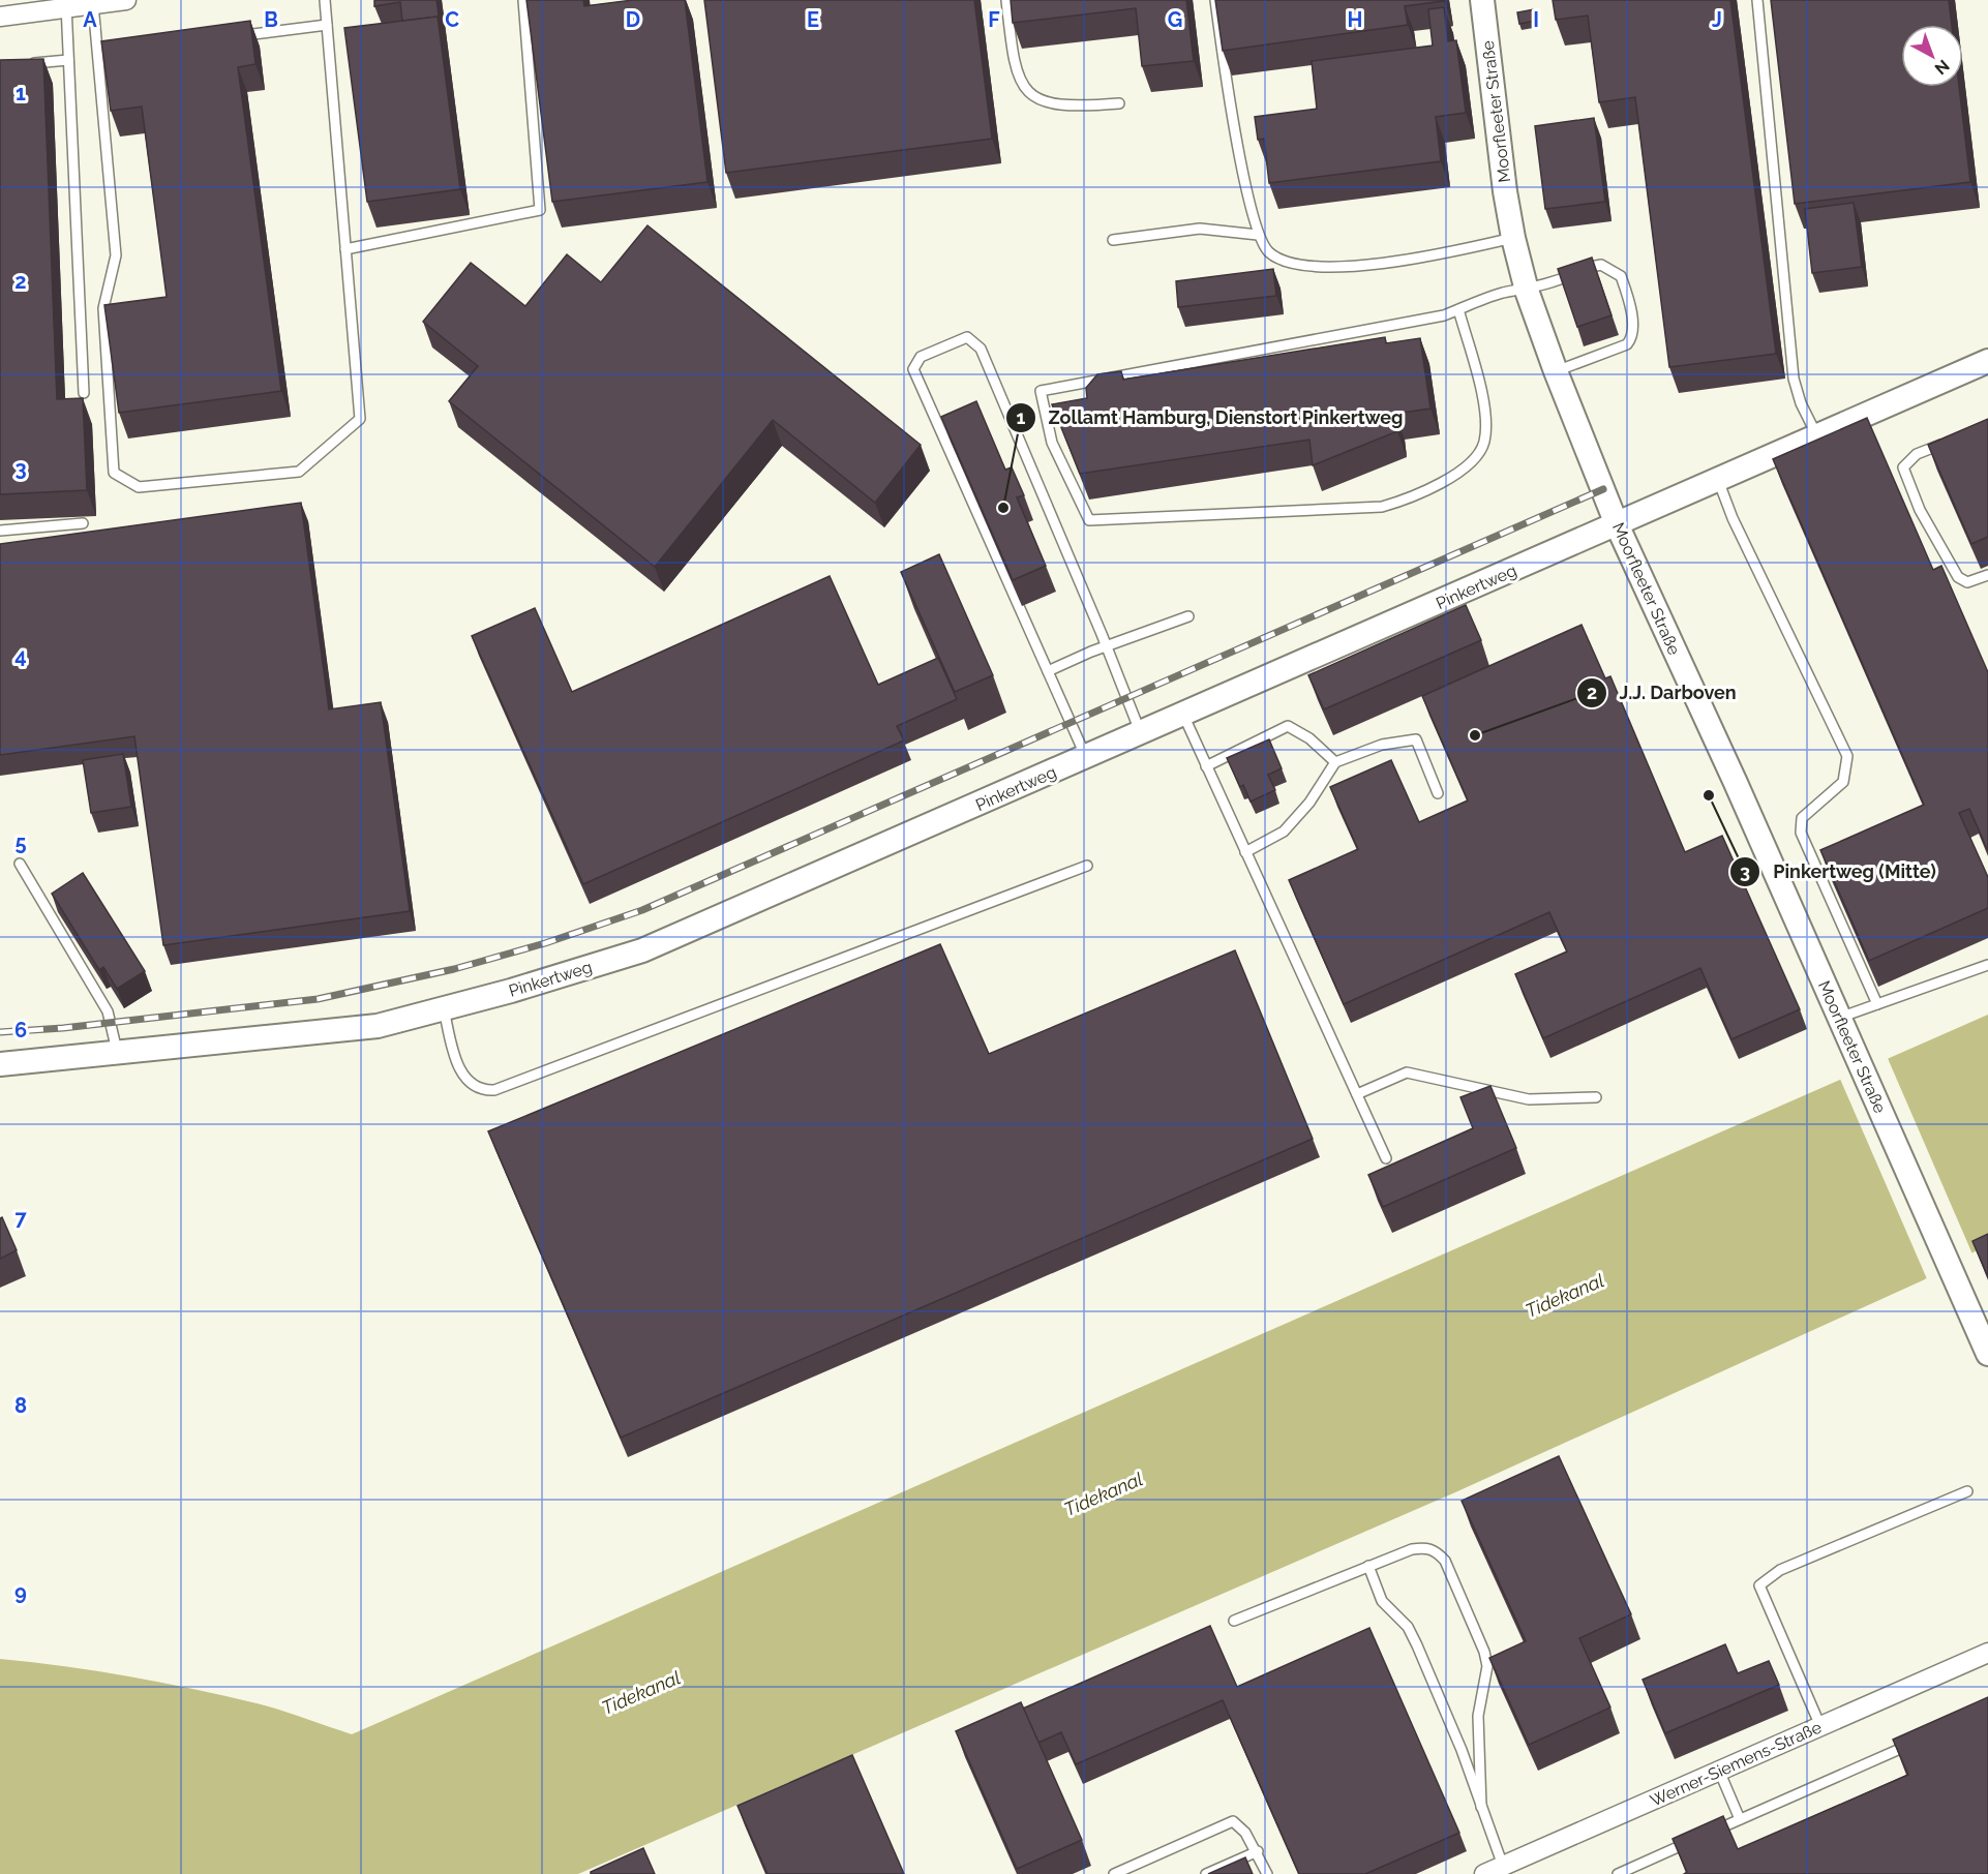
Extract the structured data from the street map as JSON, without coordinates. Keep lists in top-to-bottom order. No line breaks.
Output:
{"streets":{"street":["Moorfleeter Straße","Pinkertweg","Werner-Siemens-Straße"]},"crossings":[["Moorfleeter Straße","Pinkertweg"]],"water":["Tidekanal"],"places":["Zollamt Hamburg, Dienstort Pinkertweg","J.J. Darboven","Pinkertweg (Mitte)"],"north":"bottom right","grid":{"columns":["A","B","C","D","E","F","G","H","I","J"],"rows":["1","2","3","4","5","6","7","8","9"]}}
